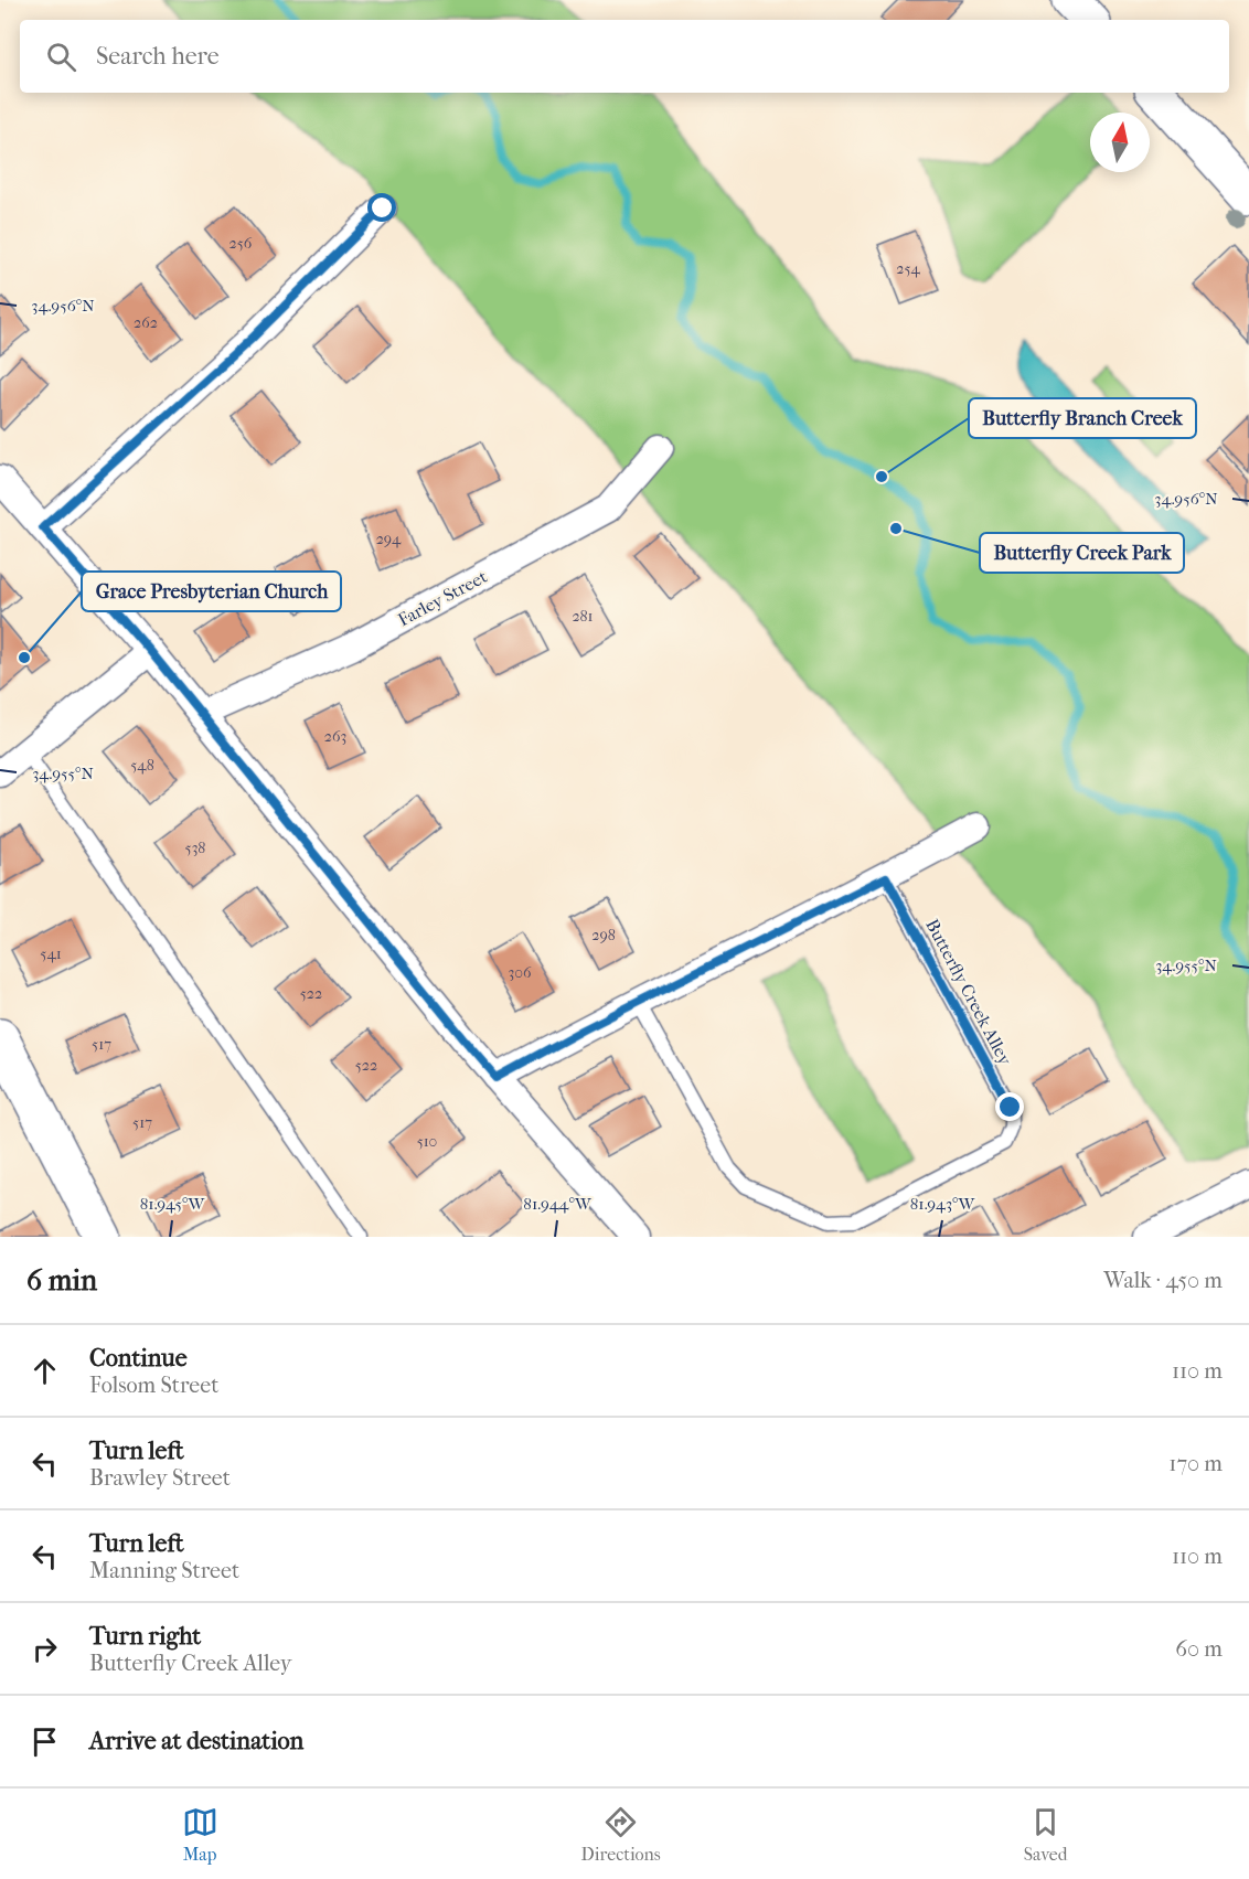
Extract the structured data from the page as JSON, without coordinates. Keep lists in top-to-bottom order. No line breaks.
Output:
{"streets":{"street":["Farley Street"],"lane":["Butterfly Creek Alley"]},"places":["Butterfly Branch Creek","Butterfly Creek Park","Grace Presbyterian Church"],"house_numbers":["256","254","262","294","281","263","548","538","298","541","306","522","517","522","517","510"],"north":"top","page":{"search":"Search here","heading":["6 min","Walk · 450 m"],"list":[["Continue","Folsom Street","110 m"],["Turn left","Brawley Street","170 m"],["Turn left","Manning Street","110 m"],["Turn right","Butterfly Creek Alley","60 m"],"Arrive at destination"],"nav":["Map","Directions","Saved"]},"coordinates":["34.956°N","34.955°N","81.945°W","81.944°W","81.943°W"]}
